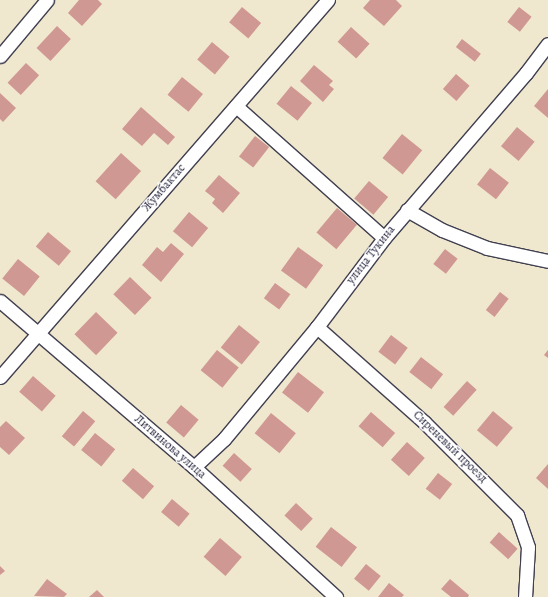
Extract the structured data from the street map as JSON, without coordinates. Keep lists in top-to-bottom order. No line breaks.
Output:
{"streets":{"street":["Жумбактас","улица Тукина","Литвинова улица","Сиреневый проезд"]},"crossings":[["Жумбактас","Литвинова улица"],["улица Тукина","Литвинова улица"],["улица Тукина","Сиреневый проезд"]]}
